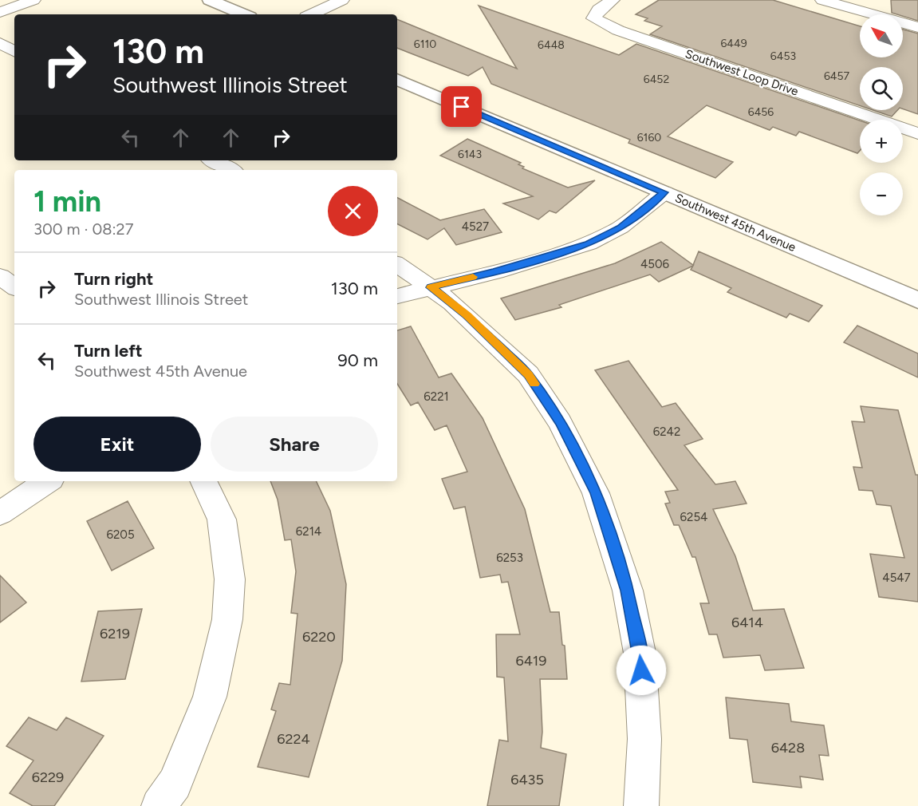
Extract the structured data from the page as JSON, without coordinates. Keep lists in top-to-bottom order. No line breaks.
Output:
{"streets":{"street":["Southwest Loop Drive","Southwest 45th Avenue"]},"house_numbers":["6449","6110","6448","6453","6457","6452","6456","6160","6143","4527","4506","6221","6242","6254","6214","6205","6253","4547","6414","6219","6220","6419","6224","6428","6229","6435"],"north":"top left","page":{"map_buttons":["+","−"],"turn":["130 m","Southwest Illinois Street"],"heading":["1 min","300 m · 08:27"],"list":[{"name":"Turn right","note":"Southwest Illinois Street","value":"130 m"},{"name":"Turn left","note":"Southwest 45th Avenue","value":"90 m"}],"buttons":["Exit","Share"]}}
